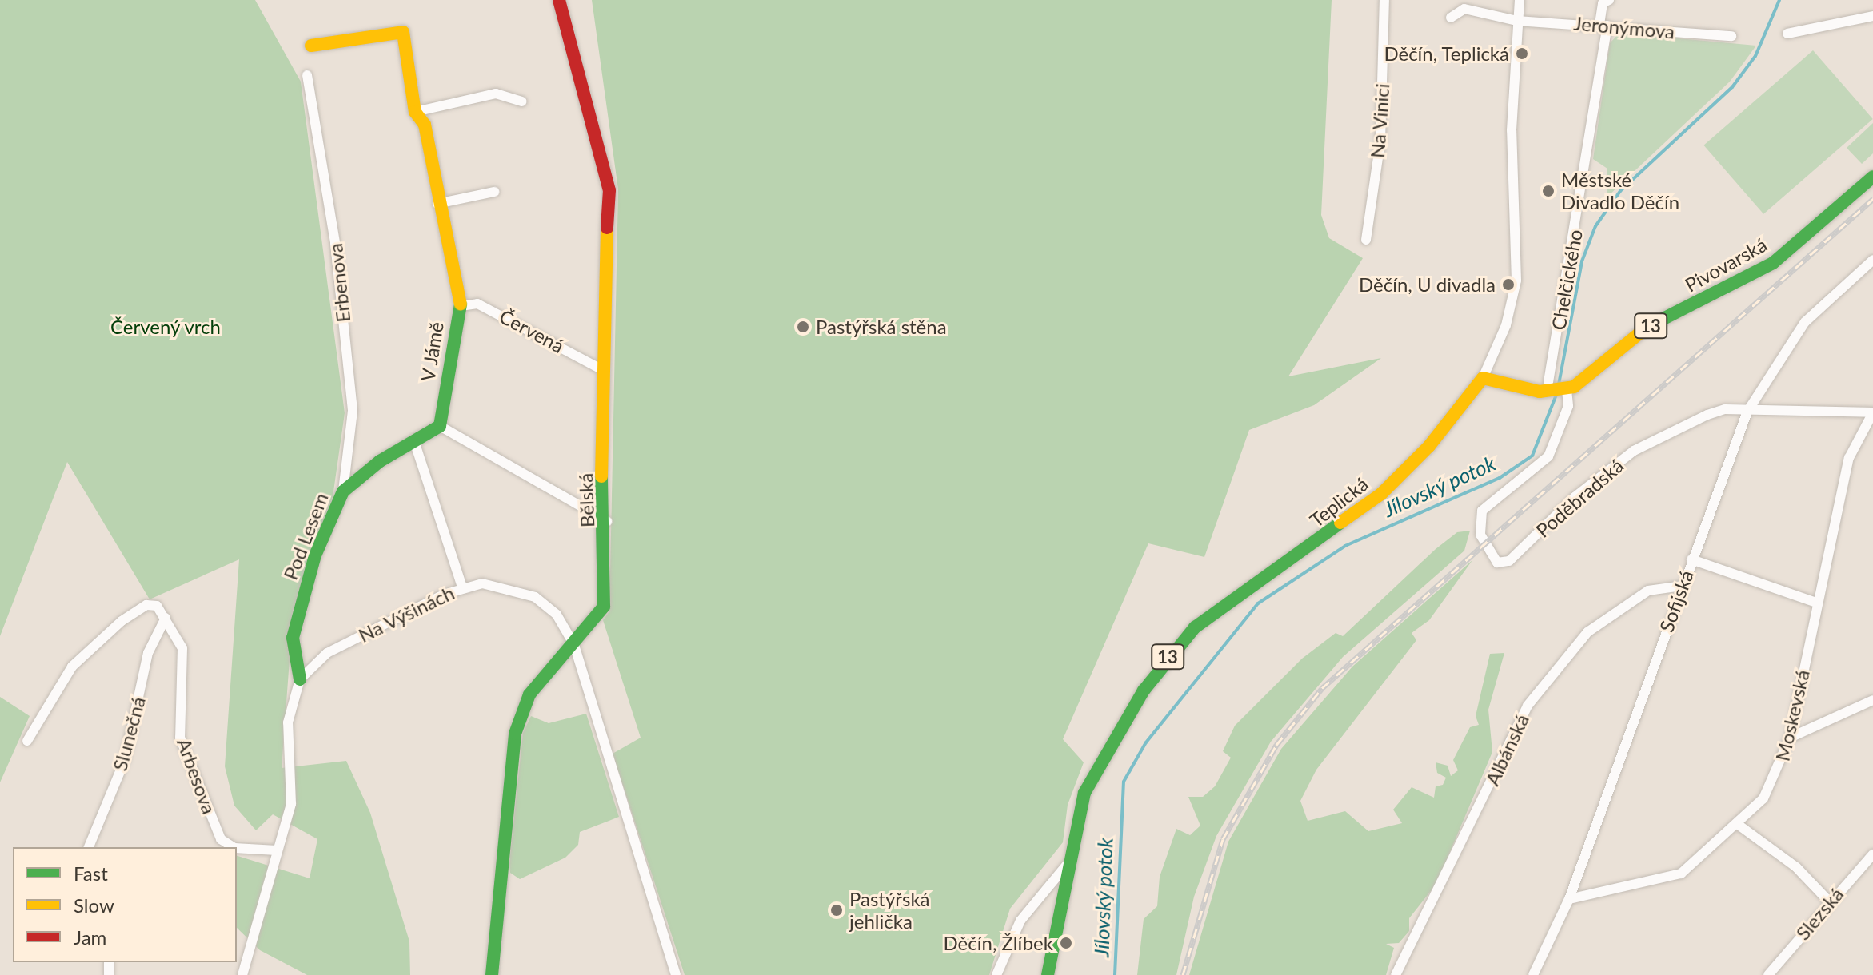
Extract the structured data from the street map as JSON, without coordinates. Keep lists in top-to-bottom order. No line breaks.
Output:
{"streets":{"street":["Jeronýmova","Na Vinici","Pivovarská","Chelčického","Erbenova","13","Červená","V Jámě","Poděbradská","Bělská","Teplická","Pod Lesem","Sofijská","Na Výšinách","Moskevská","Slunečná","Albánská","Arbesova","Slezská"]},"crossings":[["Jeronýmova","Chelčického"],["Jeronýmova","Teplická"],["Pivovarská","Poděbradská"],["Erbenova","Pod Lesem"],["Červená","V Jámě"],["Červená","Bělská"],["Poděbradská","Sofijská"],["Poděbradská","Moskevská"],["Bělská","Na Výšinách"],["Pod Lesem","Na Výšinách"],["Sofijská","Moskevská"],["Sofijská","Albánská"],["Slunečná","Arbesova"]],"water":["Jílovský potok"],"parks":["Červený vrch"],"places":["Děčín, Teplická","Městské Divadlo Děčín","Děčín, U divadla","Pastýřská stěna","Pastýřská jehlička","Děčín, Žlíbek"],"legend":["Fast","Slow","Jam"]}
